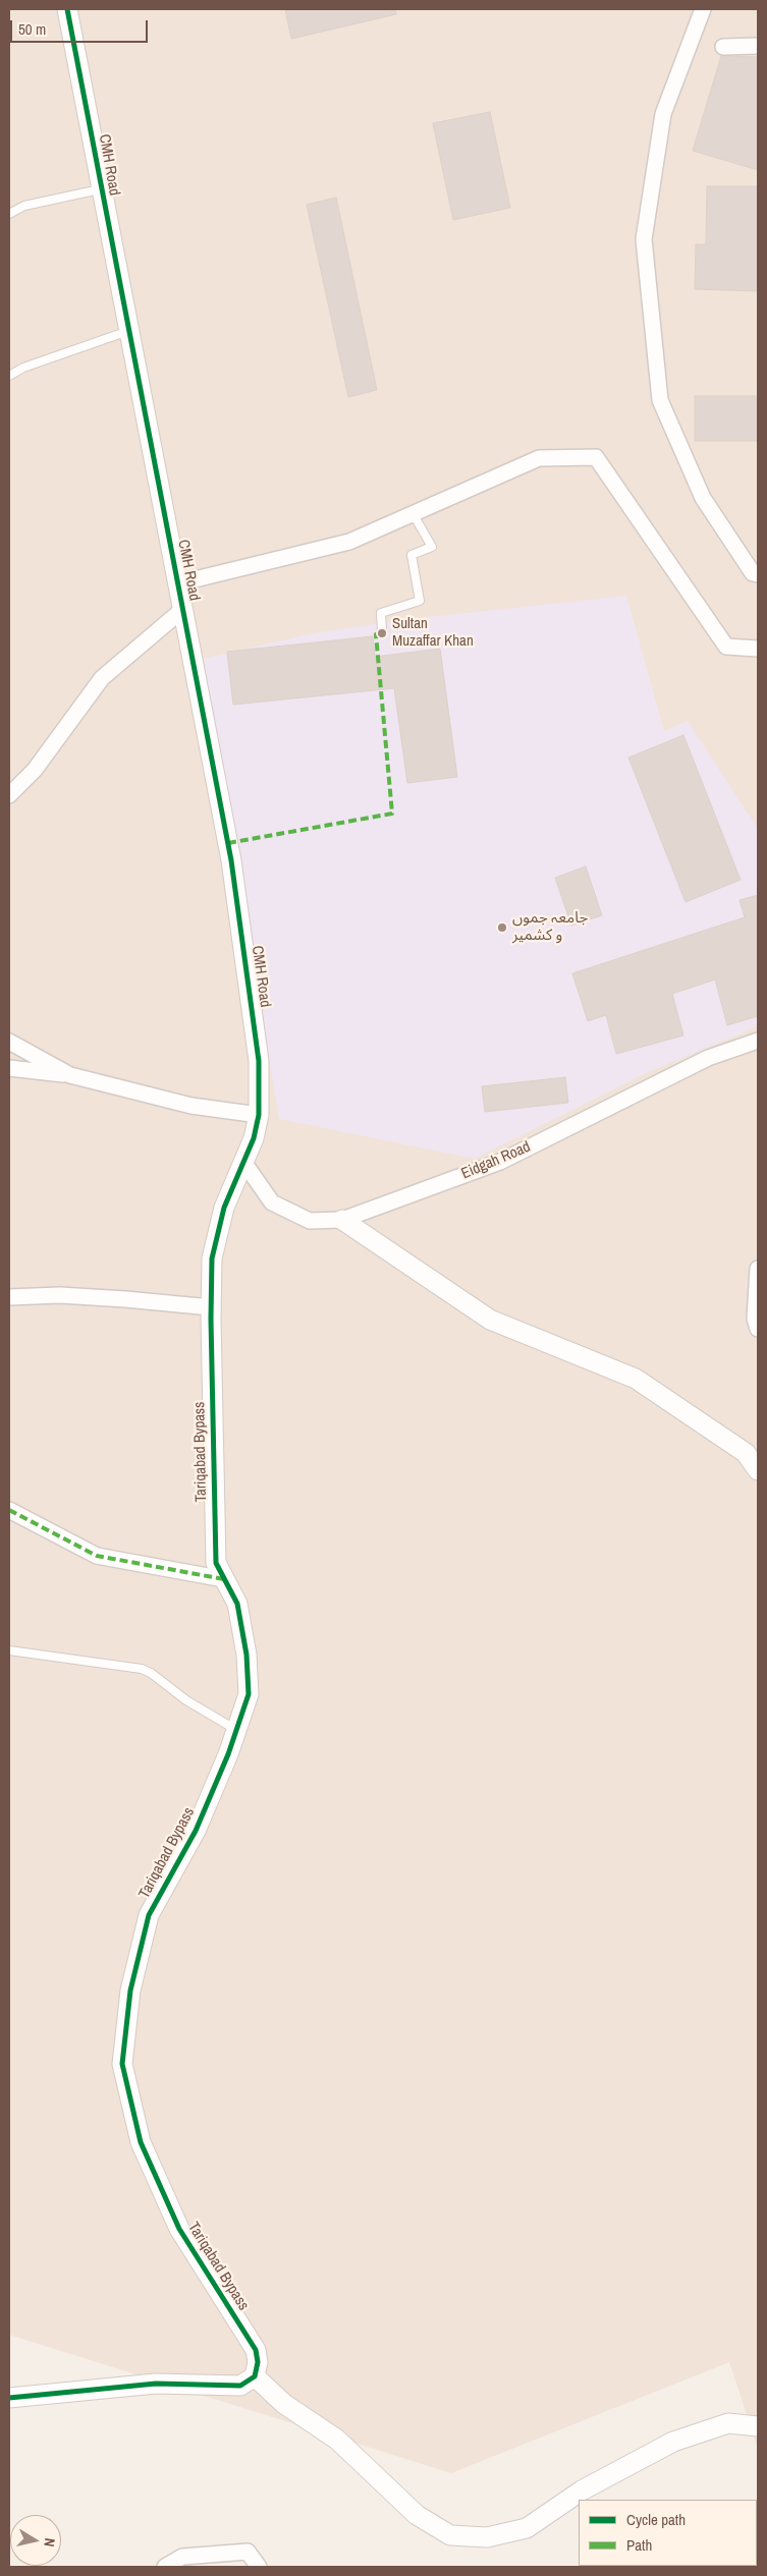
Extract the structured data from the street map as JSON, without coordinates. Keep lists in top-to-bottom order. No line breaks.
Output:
{"streets":{"street":["CMH Road","Eidgah Road","Tariqabad Bypass"]},"crossings":[["CMH Road","Tariqabad Bypass"],["Eidgah Road","Tariqabad Bypass"]],"places":["Sultan Muzaffar Khan","جامعہ جموں و کشمیر"],"legend":["Cycle path","Path"],"scale_bar":"50 m","north":"right"}
